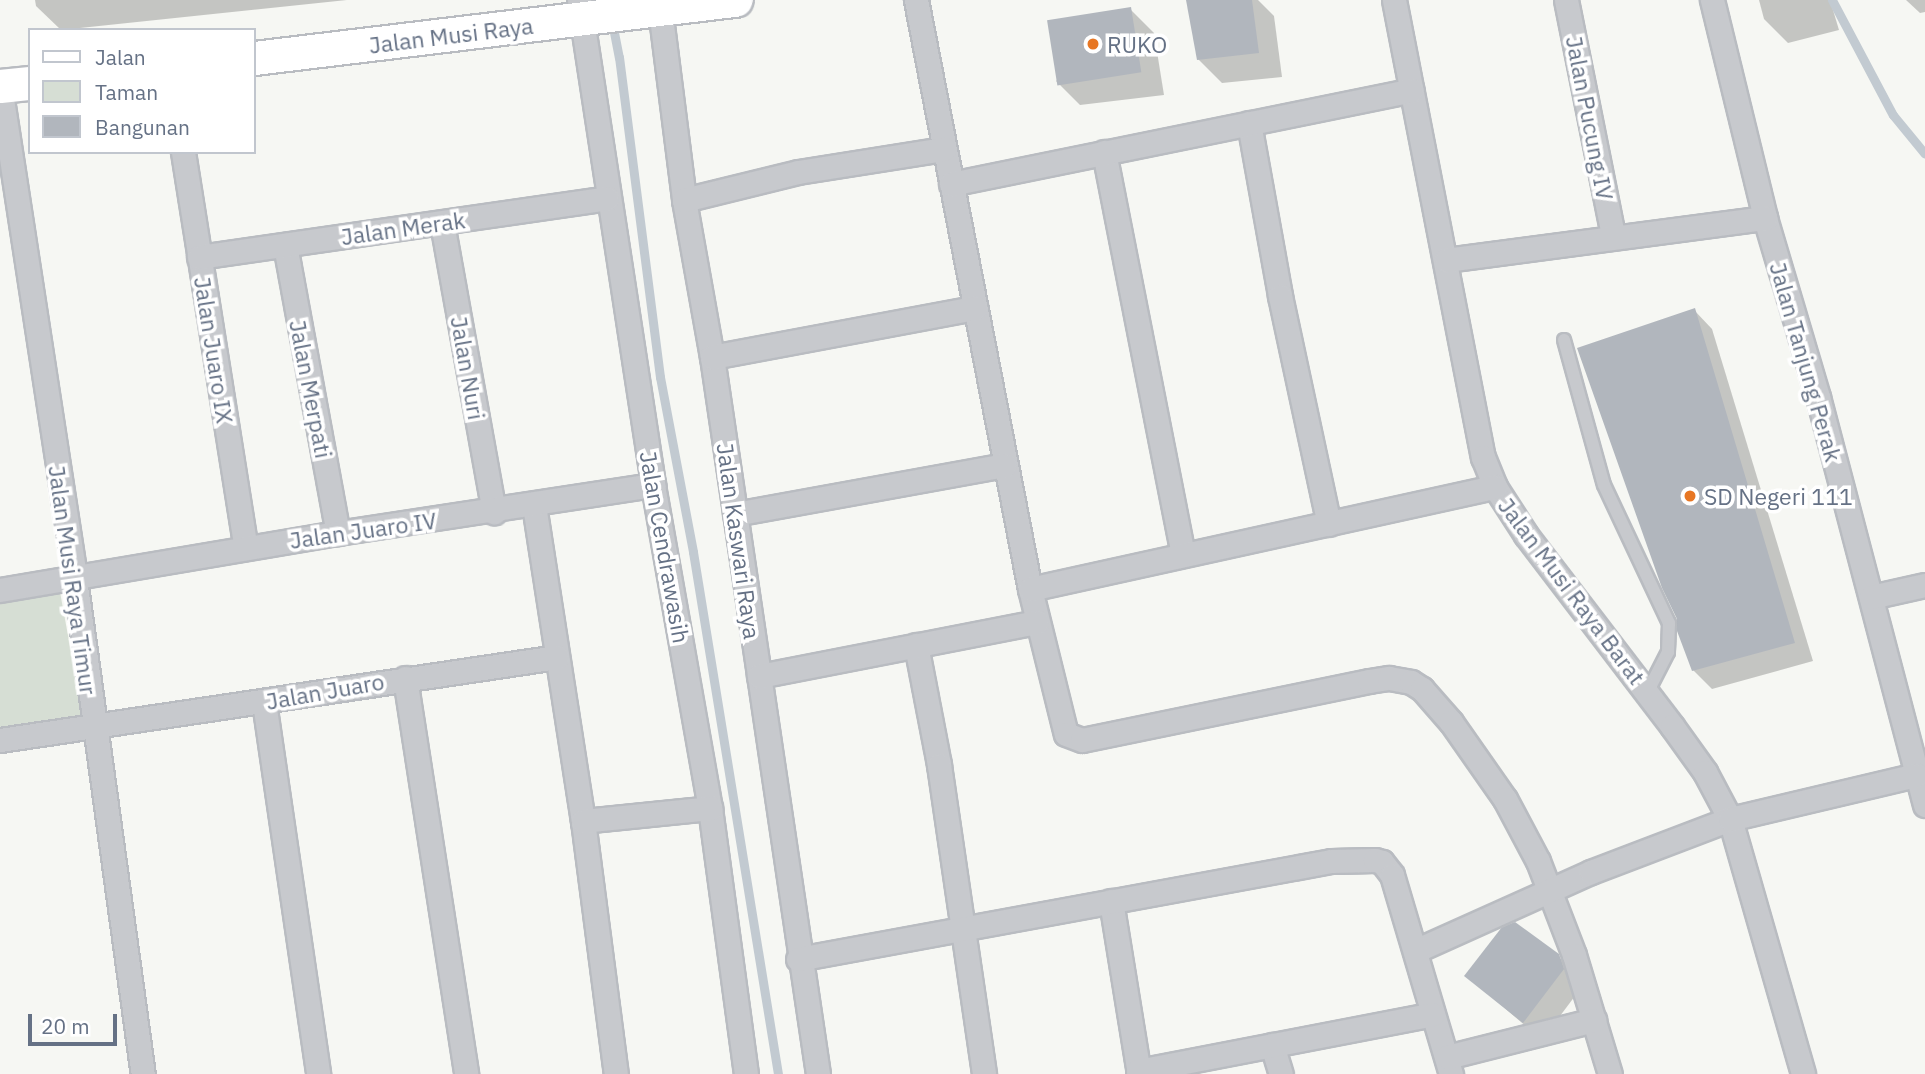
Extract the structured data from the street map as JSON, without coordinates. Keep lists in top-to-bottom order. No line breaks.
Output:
{"streets":{"street":["Jalan Musi Raya","Jalan Pucung IV","Jalan Merak","Jalan Juaro IX","Jalan Tanjung Perak","Jalan Nuri","Jalan Merpati","Jalan Juaro IV","Jalan Kaswari Raya","Jalan Cendrawasih","Jalan Musi Raya Timur","Jalan Musi Raya Barat","Jalan Juaro"]},"crossings":[["Jalan Musi Raya","Jalan Kaswari Raya"],["Jalan Musi Raya","Jalan Cendrawasih"],["Jalan Merak","Jalan Juaro IX"],["Jalan Merak","Jalan Nuri"],["Jalan Merak","Jalan Merpati"],["Jalan Merak","Jalan Cendrawasih"],["Jalan Juaro IX","Jalan Juaro IV"],["Jalan Nuri","Jalan Juaro IV"],["Jalan Merpati","Jalan Juaro IV"],["Jalan Juaro IV","Jalan Cendrawasih"],["Jalan Juaro IV","Jalan Musi Raya Timur"],["Jalan Musi Raya Timur","Jalan Juaro"]],"places":["RUKO","SD Negeri 111"],"legend":["Jalan","Taman","Bangunan"],"scale_bar":"20 m"}
